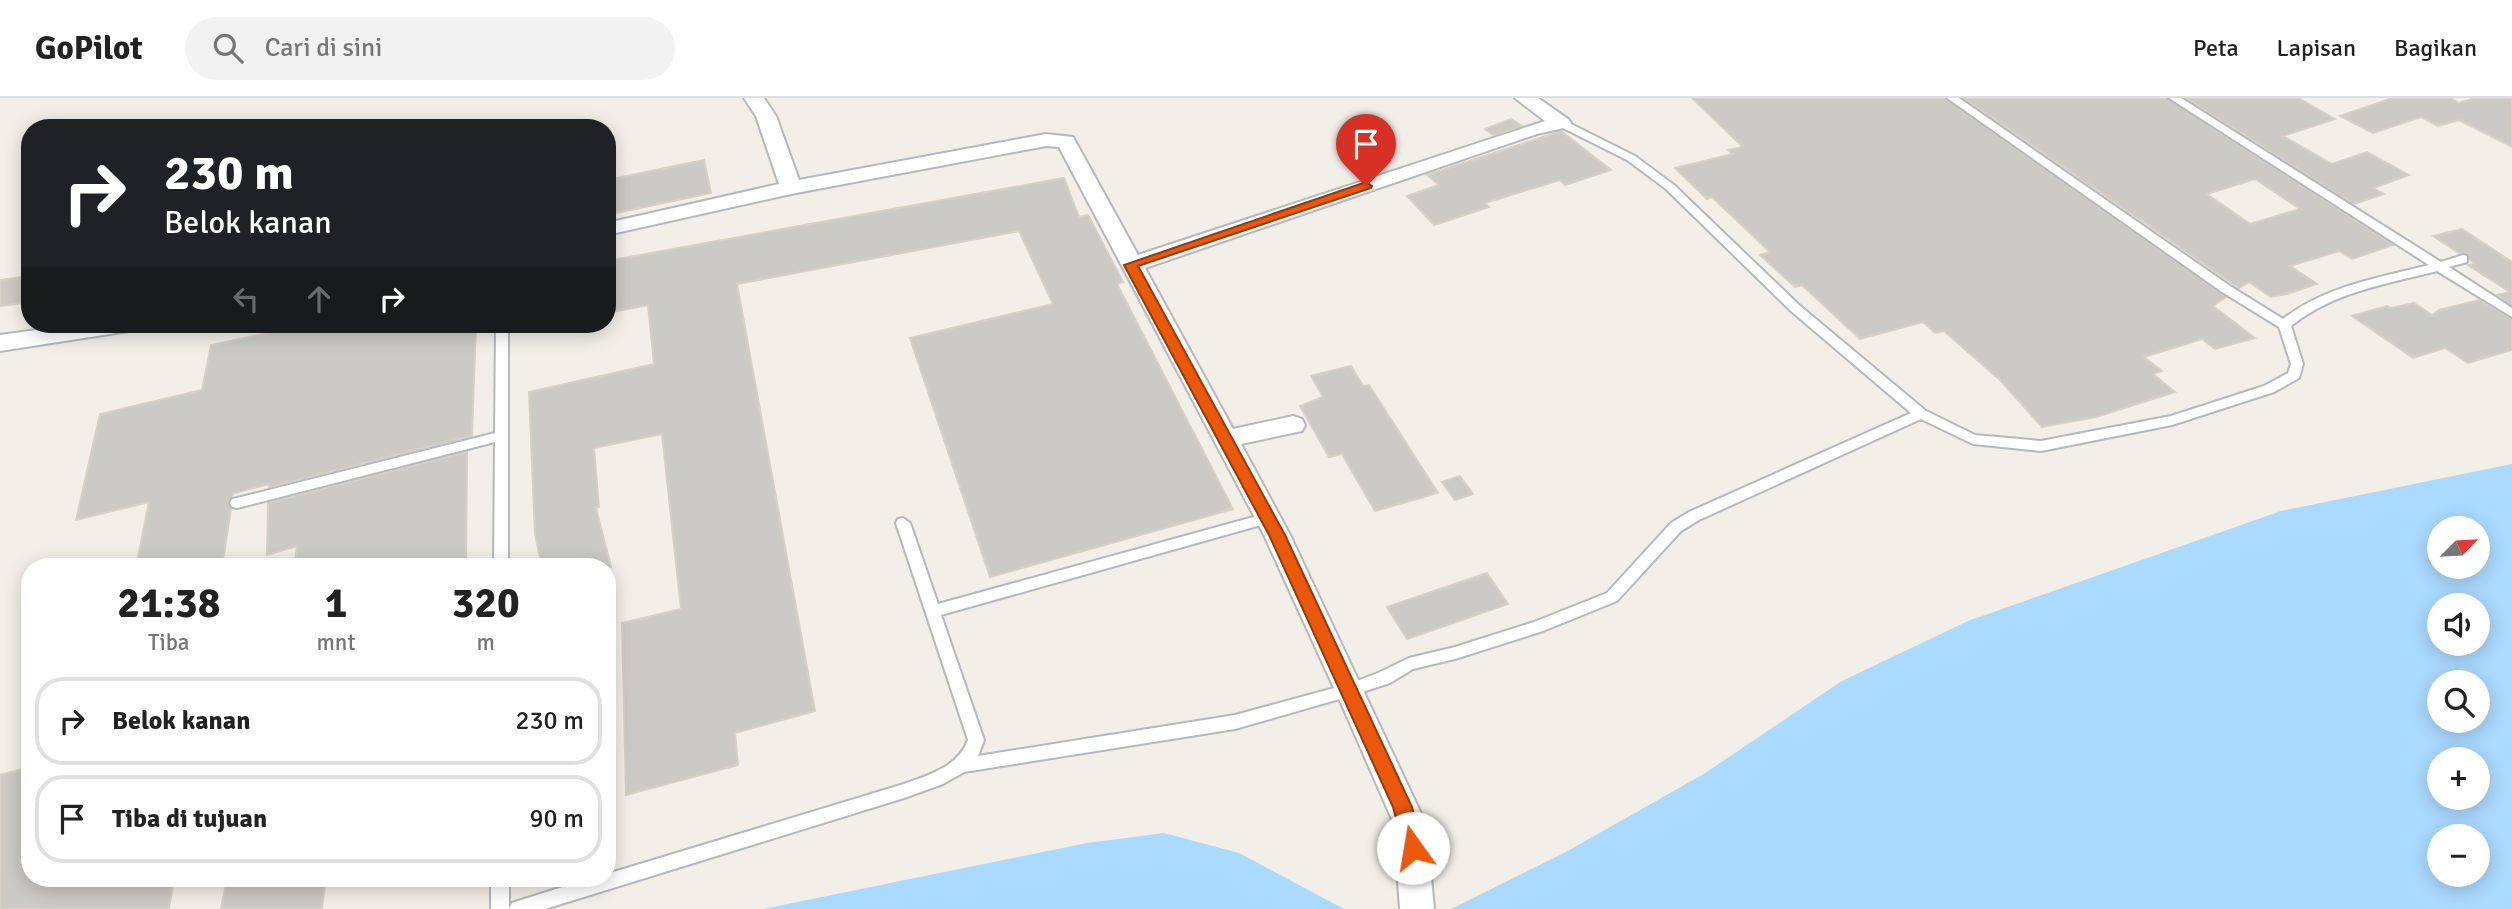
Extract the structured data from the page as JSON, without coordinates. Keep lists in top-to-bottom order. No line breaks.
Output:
{"north":"top right","page":{"header":"GoPilot","search":"Cari di sini","nav":["Peta","Lapisan","Bagikan"],"turn":["230 m","Belok kanan"],"map_buttons":["+","−"],"eta":["21:38","Tiba","1","mnt","320","m"],"list":[{"name":"Belok kanan","value":"230 m"},{"name":"Tiba di tujuan","value":"90 m"}]}}
